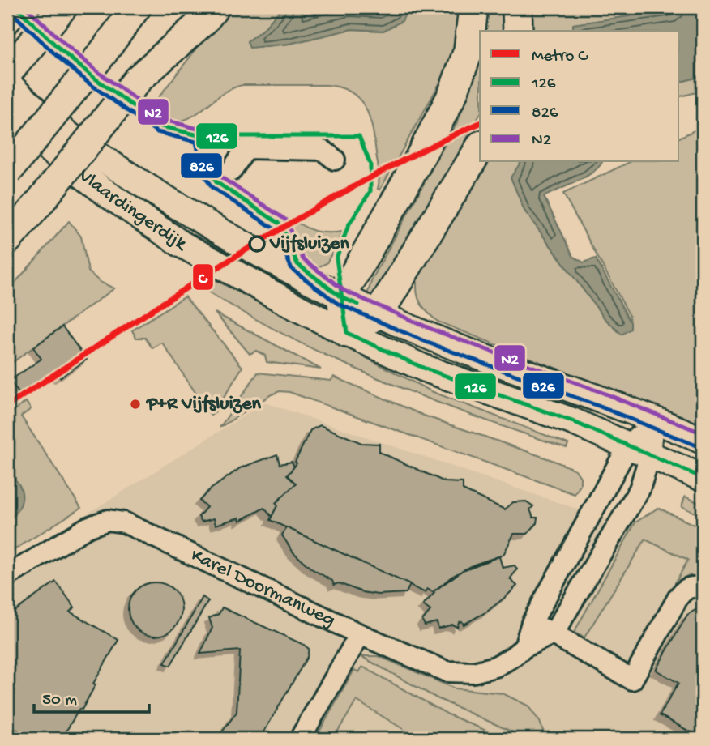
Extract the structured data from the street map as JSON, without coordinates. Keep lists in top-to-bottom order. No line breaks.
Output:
{"streets":{"main road":["Vlaardingerdijk"],"street":["Karel Doormanweg"]},"places":["Vijfsluizen","P+R Vijfsluizen"],"lines":["transit line 126","transit line N2","transit line 826","metro line C"],"legend":["Metro C","126","826","N2"],"scale_bar":"50 m"}
